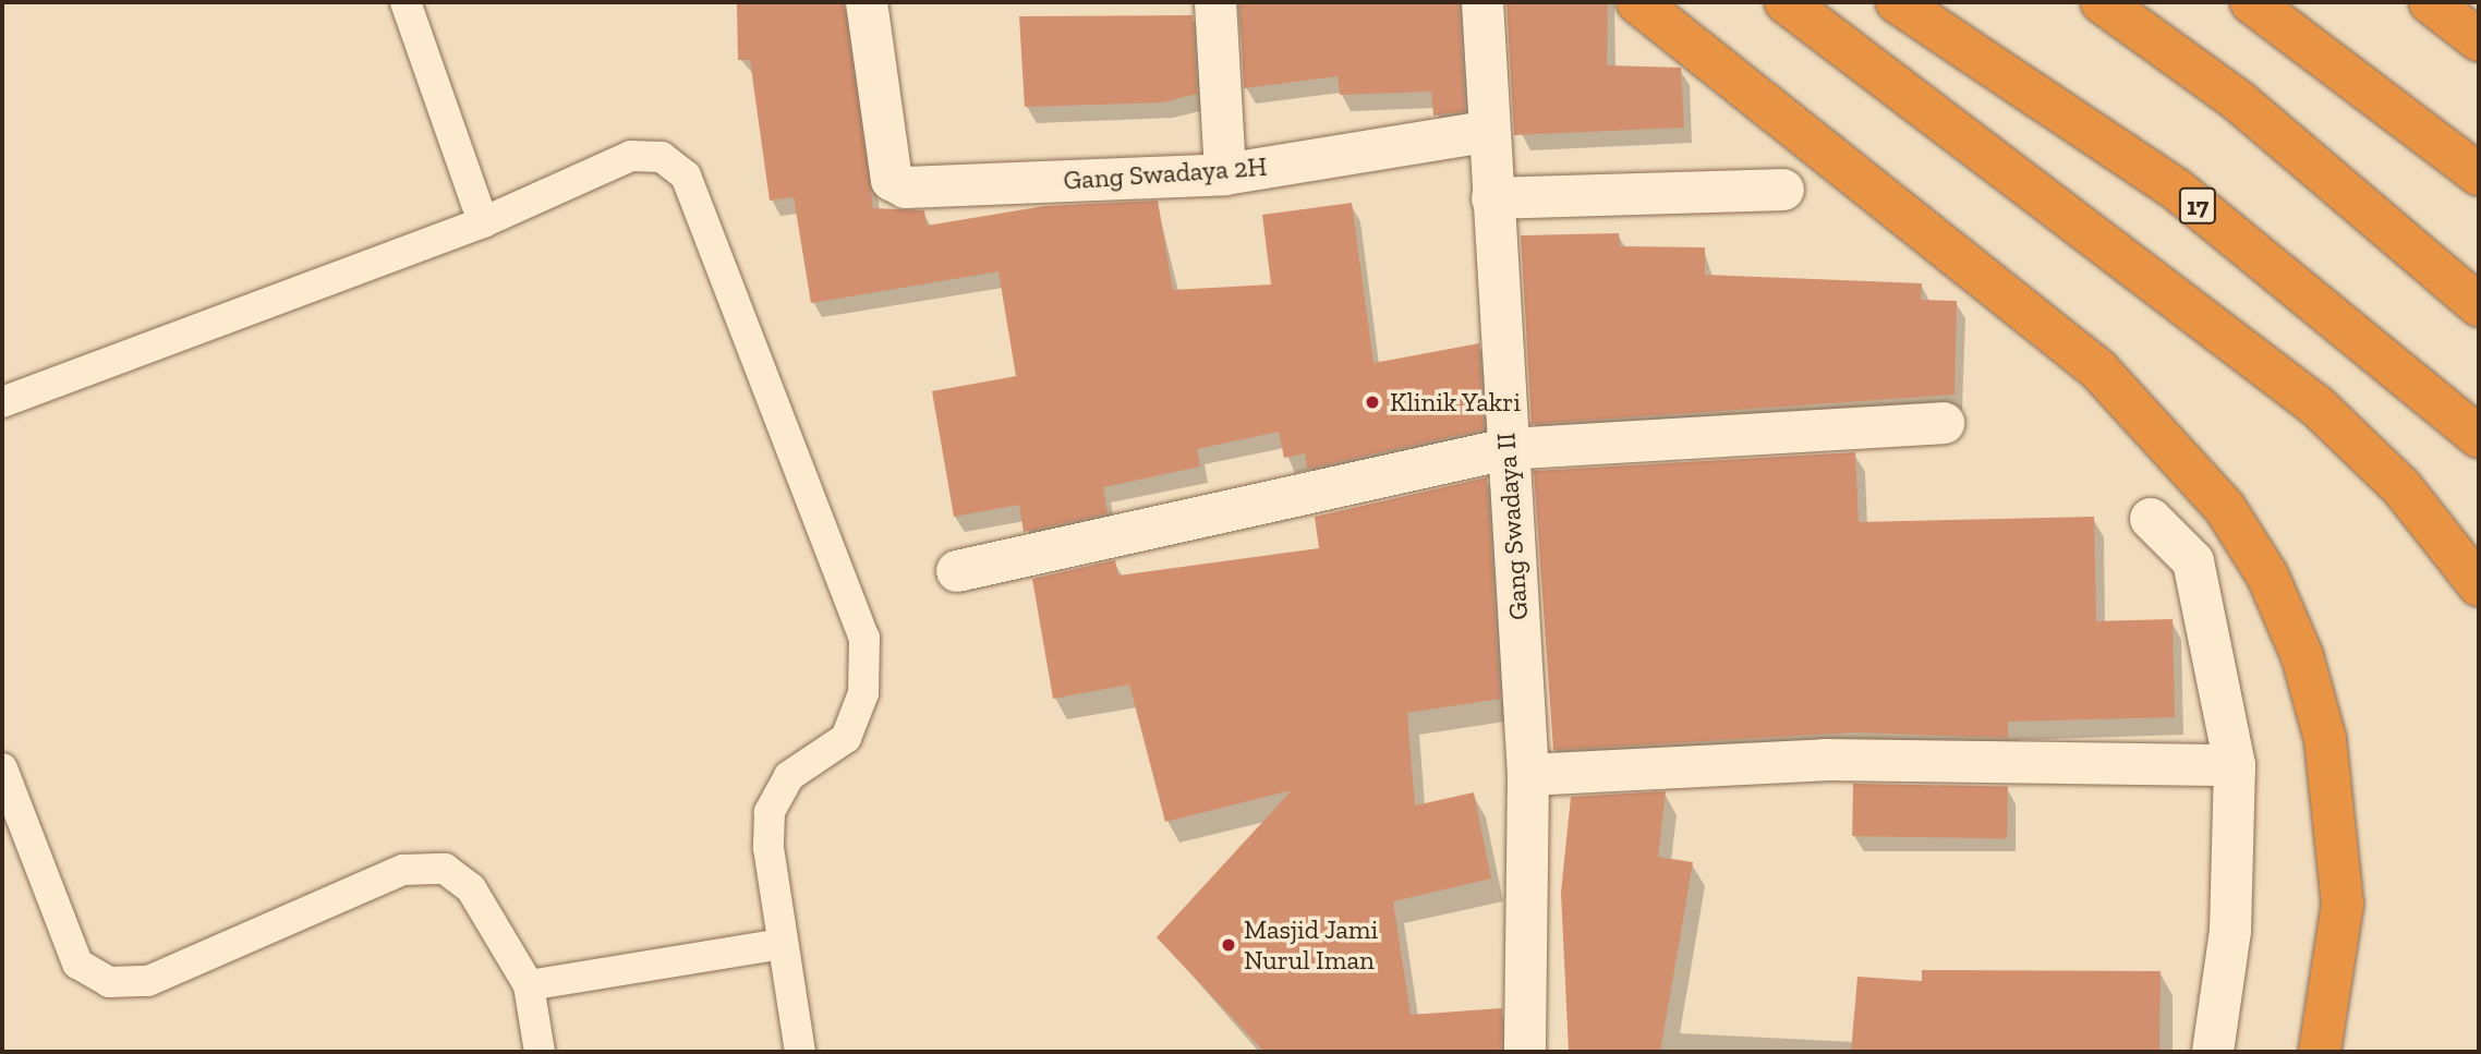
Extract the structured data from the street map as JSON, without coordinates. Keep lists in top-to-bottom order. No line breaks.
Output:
{"streets":{"highway":["17"],"street":["Gang Swadaya 2H","Gang Swadaya II"]},"crossings":[["Gang Swadaya 2H","Gang Swadaya II"]],"places":["Klinik Yakri","Masjid Jami Nurul Iman"]}
